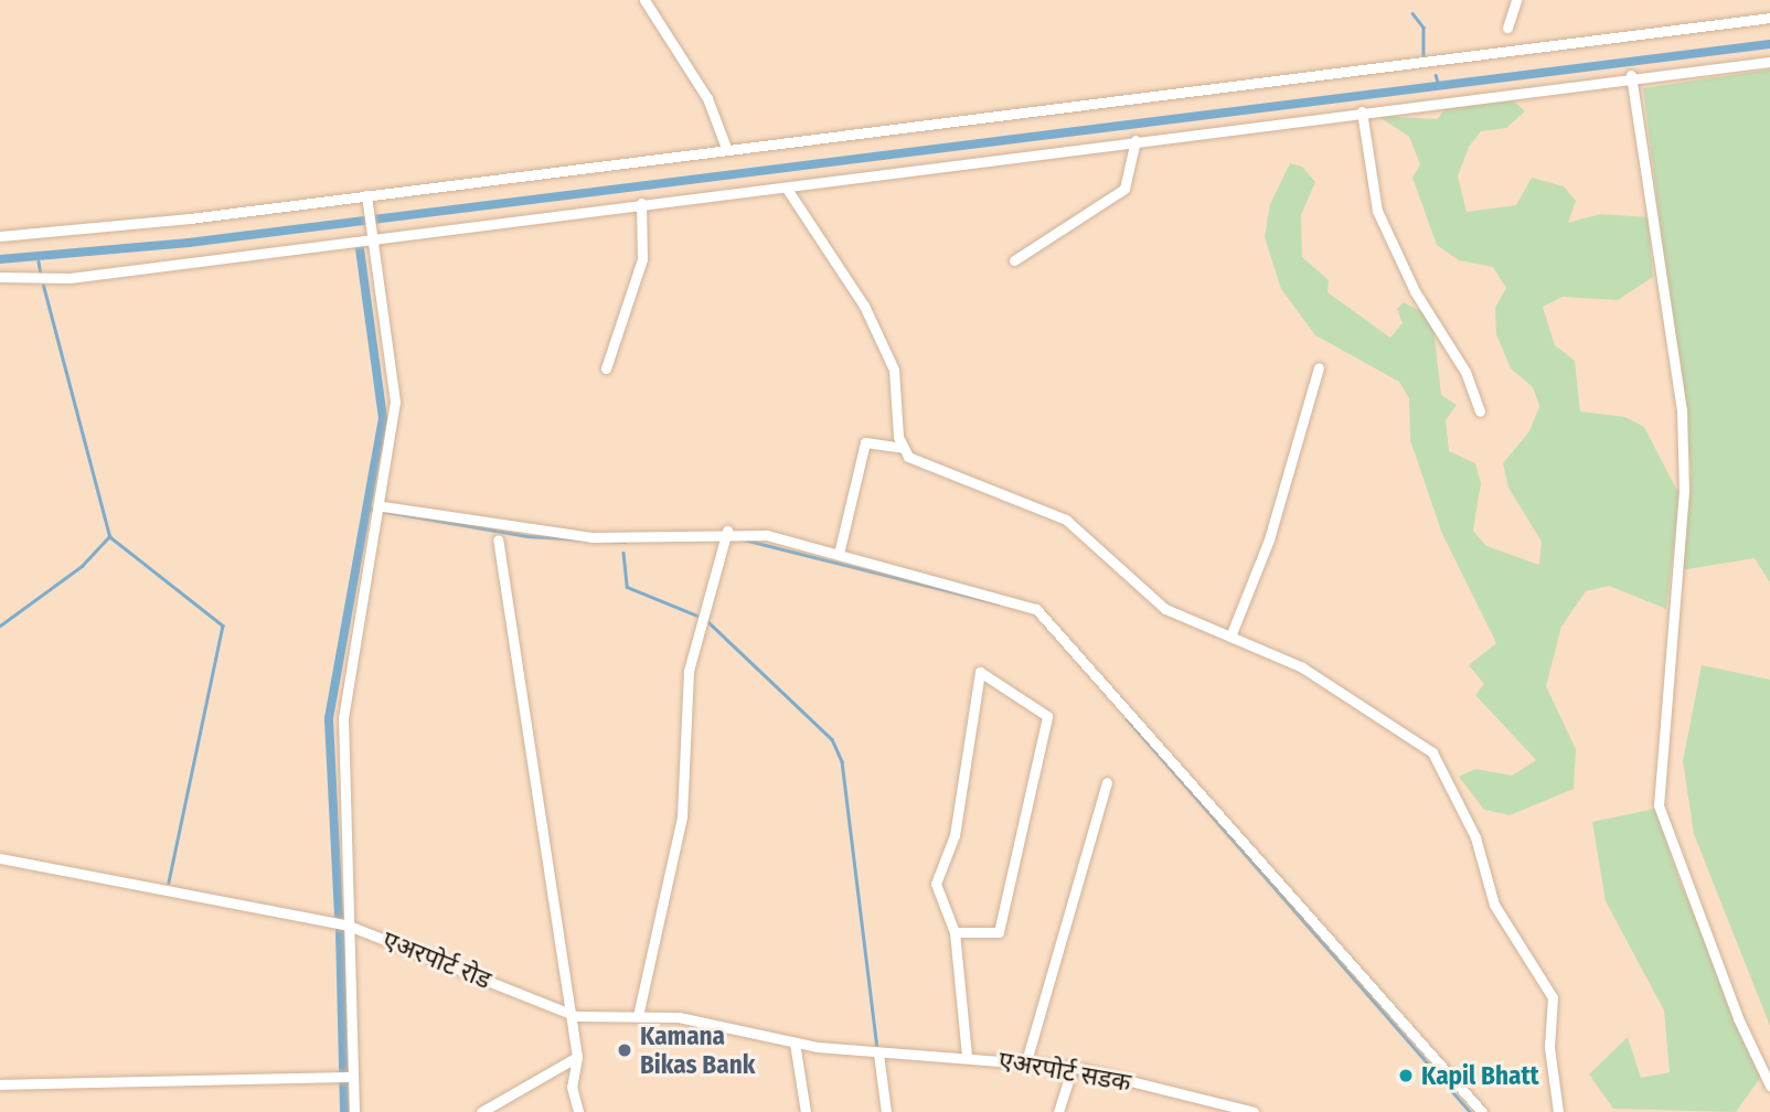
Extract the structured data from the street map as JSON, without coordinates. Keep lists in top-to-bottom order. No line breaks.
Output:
{"streets":{"street":["एअरपोर्ट रोड","एअरपोर्ट सडक"]},"crossings":[["एअरपोर्ट रोड","एअरपोर्ट सडक"]],"places":["Kamana Bikas Bank","Kapil Bhatt"]}
